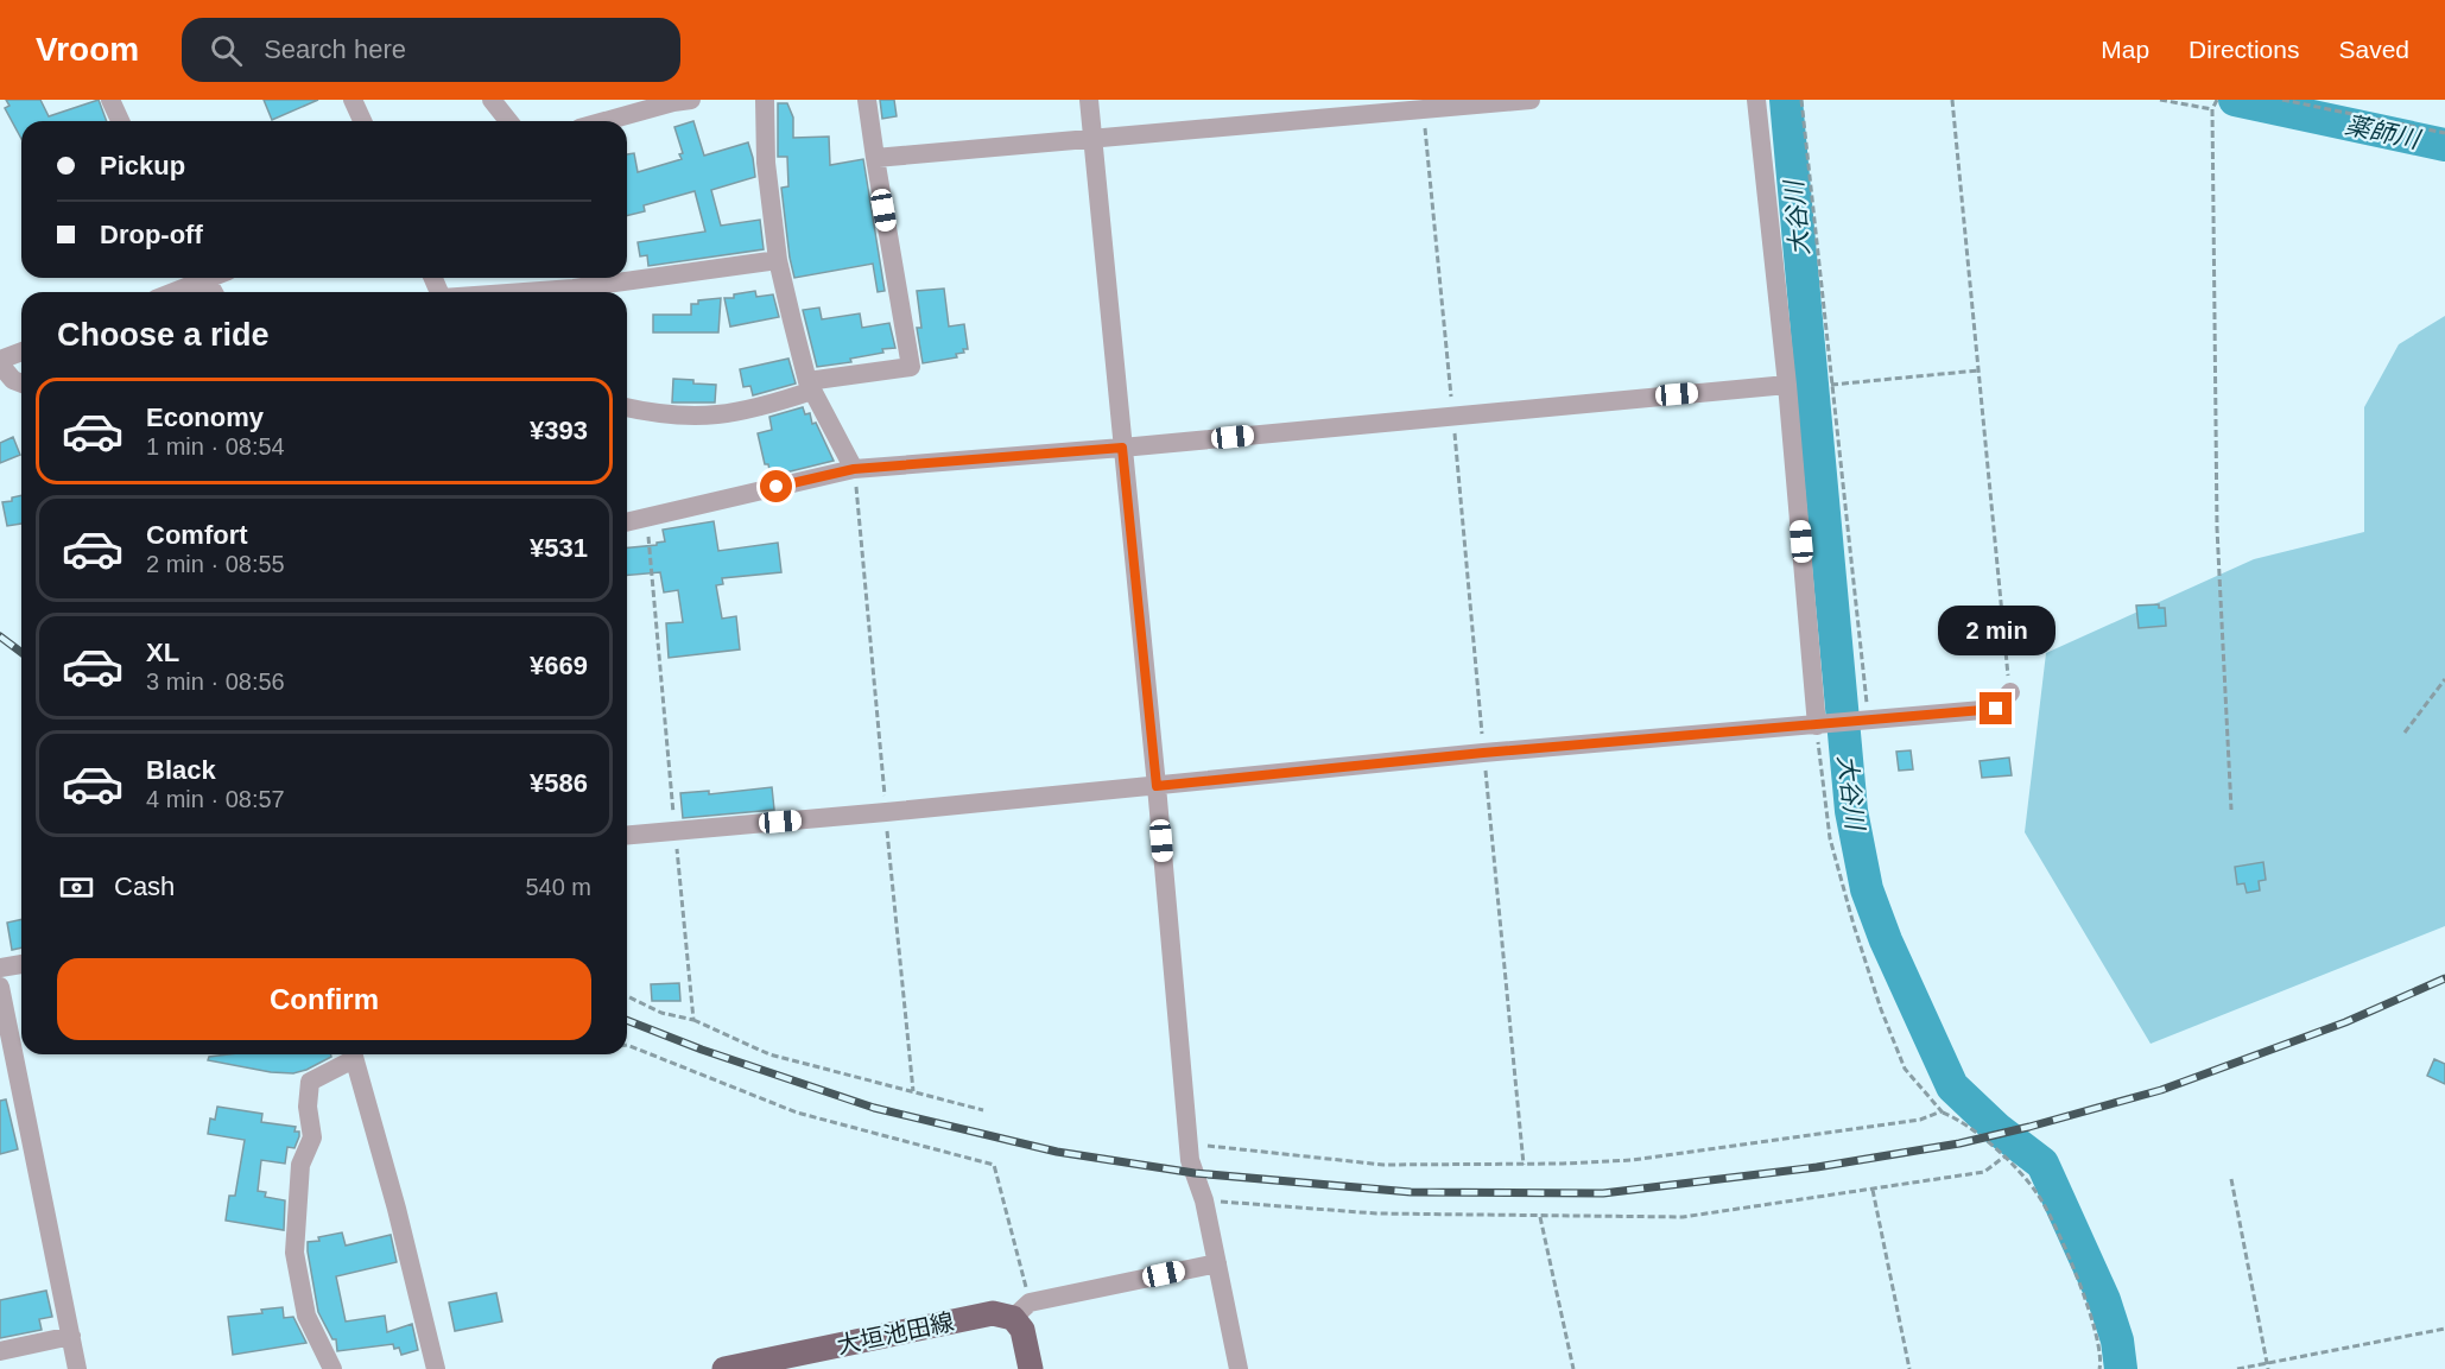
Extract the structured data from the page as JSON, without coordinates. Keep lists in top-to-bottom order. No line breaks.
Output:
{"streets":{"main road":["大垣池田線"]},"water":["薬師川","大谷川"],"page":{"header":"Vroom","search":"Search here","nav":["Map","Directions","Saved"],"banner":["Pickup","Drop-off"],"heading":"Choose a ride","list":[{"name":"Economy","note":"1 min · 08:54","value":"¥393"},{"name":"Comfort","note":"2 min · 08:55","value":"¥531"},{"name":"XL","note":"3 min · 08:56","value":"¥669"},{"name":"Black","note":"4 min · 08:57","value":"¥586"}],"bubble":"2 min","pay":["Cash","540 m"],"buttons":"Confirm"}}
